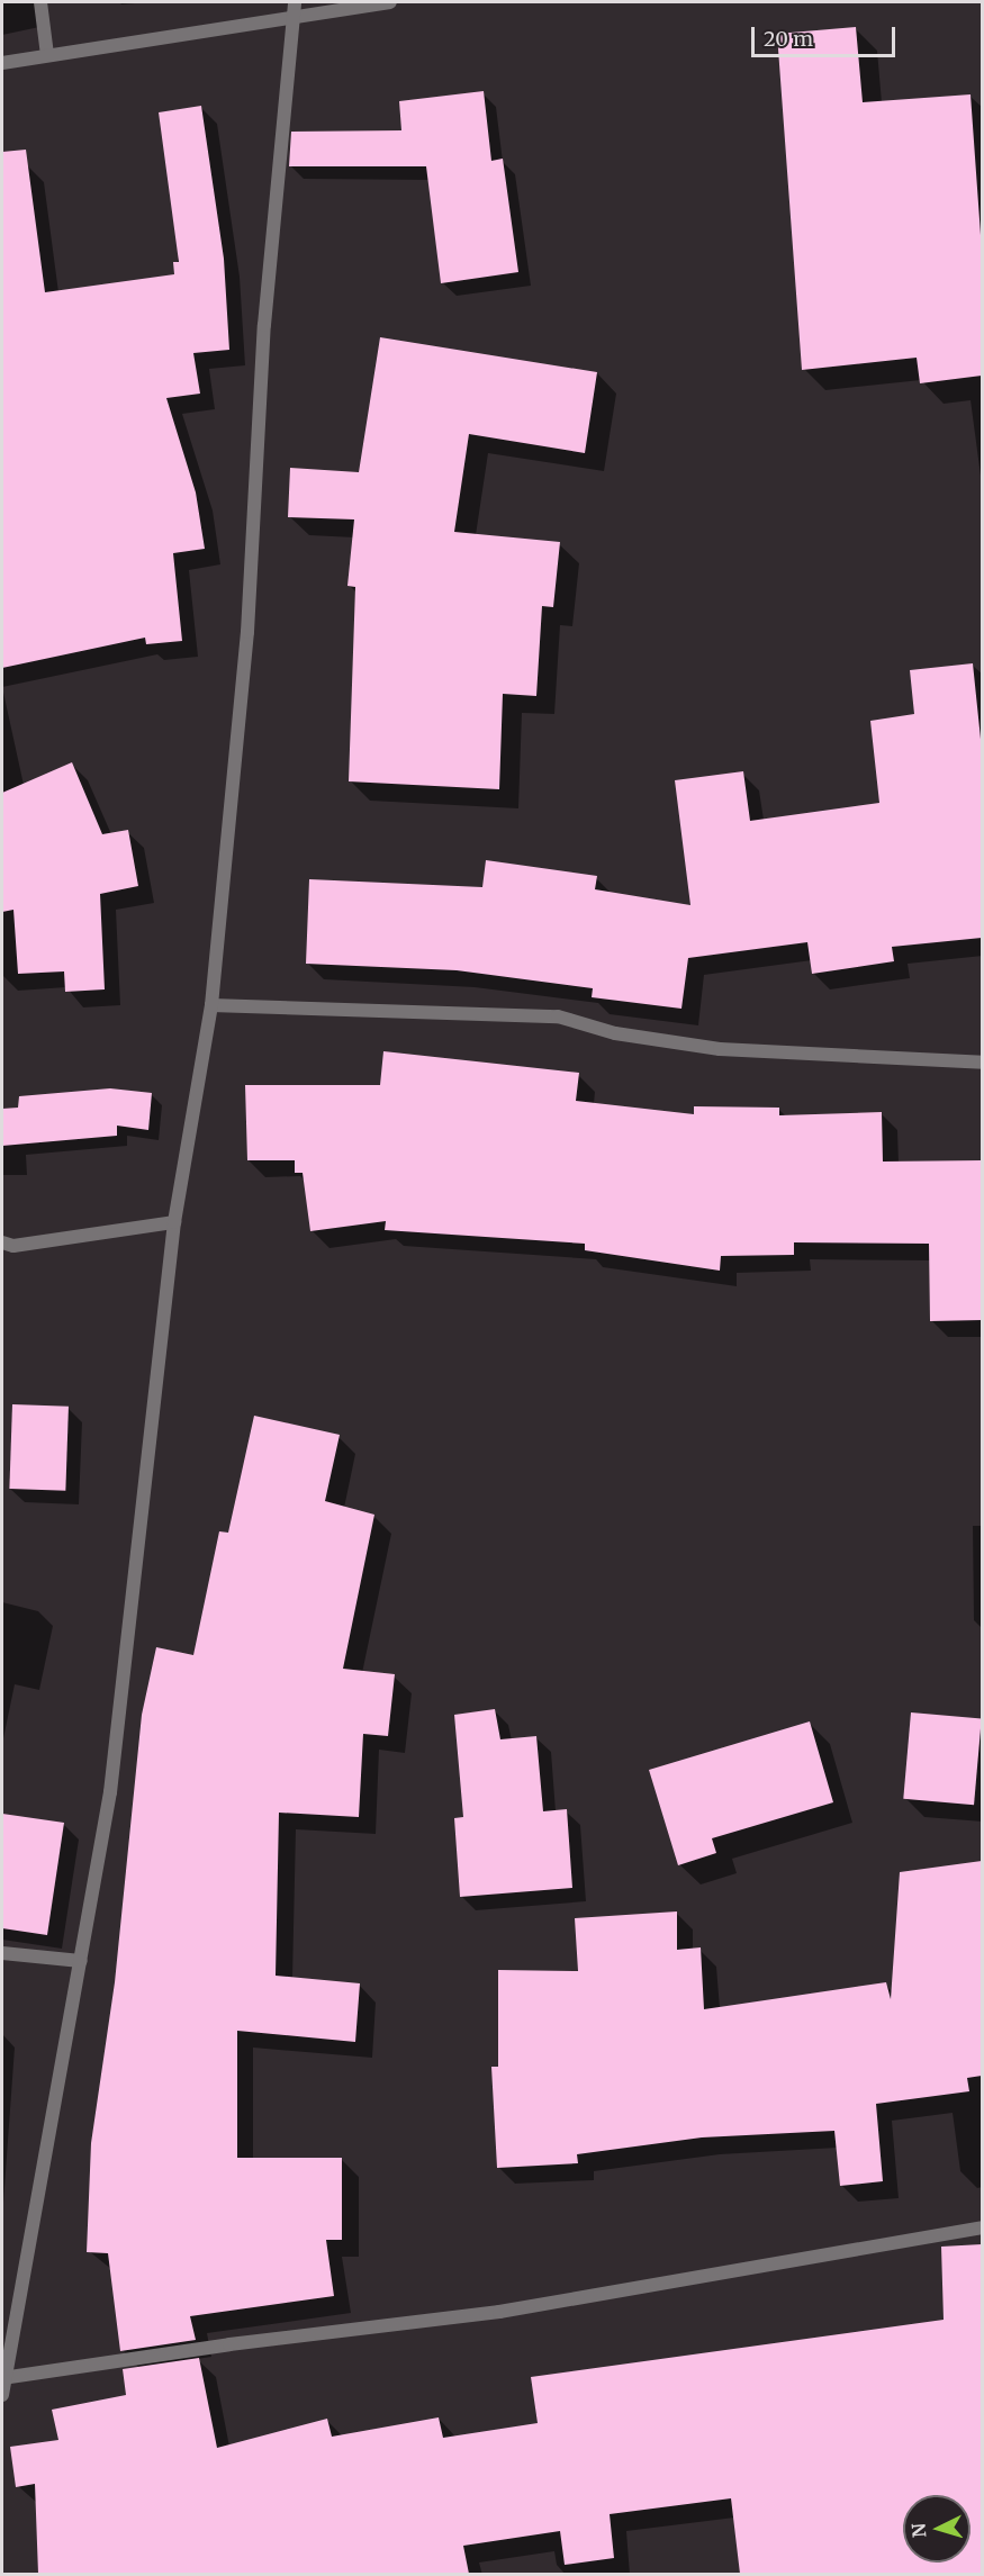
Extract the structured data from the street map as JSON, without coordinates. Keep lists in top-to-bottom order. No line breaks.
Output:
{"scale_bar":"20 m","north":"left"}
